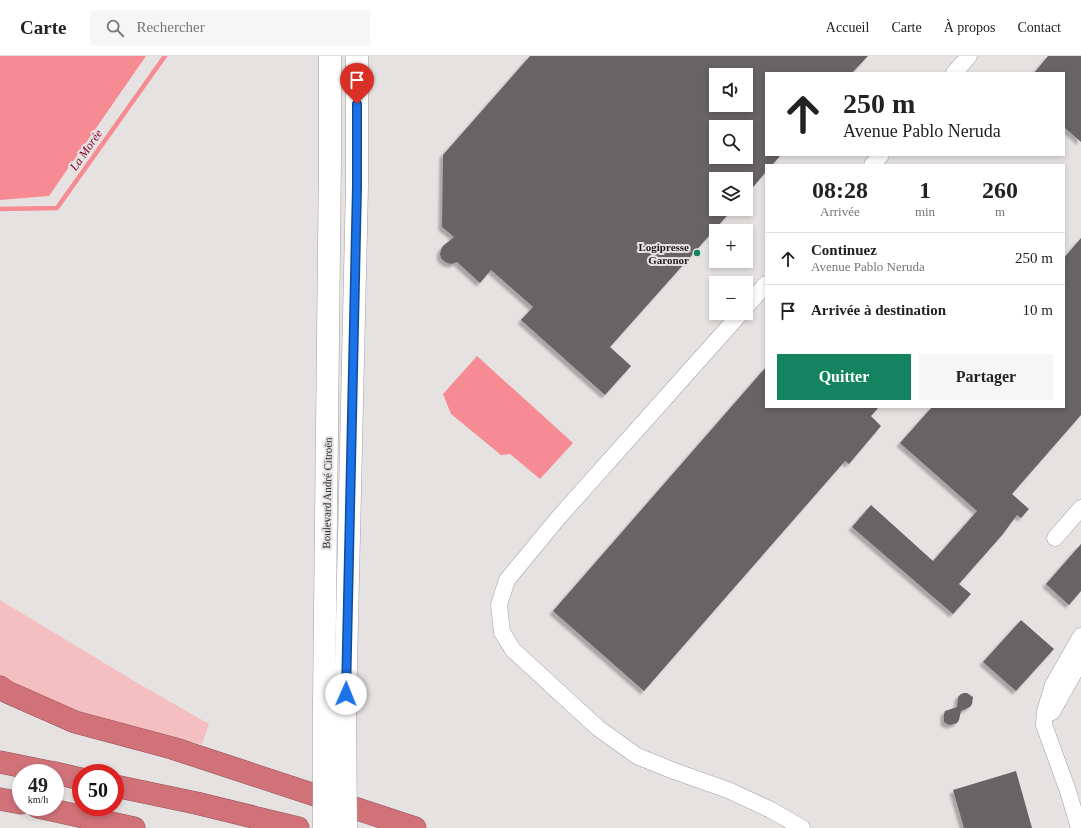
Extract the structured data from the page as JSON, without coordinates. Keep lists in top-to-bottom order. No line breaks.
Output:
{"streets":{"main road":["Boulevard André Citroën"]},"water":["La Morée"],"places":["Logipresse Garonor"],"page":{"header":"Carte","search":"Rechercher","nav":["Accueil","Carte","À propos","Contact"],"map_buttons":["+","−"],"turn":["250 m","Avenue Pablo Neruda"],"eta":["08:28","Arrivée","1","min","260","m"],"list":[{"name":"Continuez","note":"Avenue Pablo Neruda","value":"250 m"},{"name":"Arrivée à destination","value":"10 m"}],"buttons":["Quitter","Partager"],"speed":"49 km/h","limit":"50"}}
